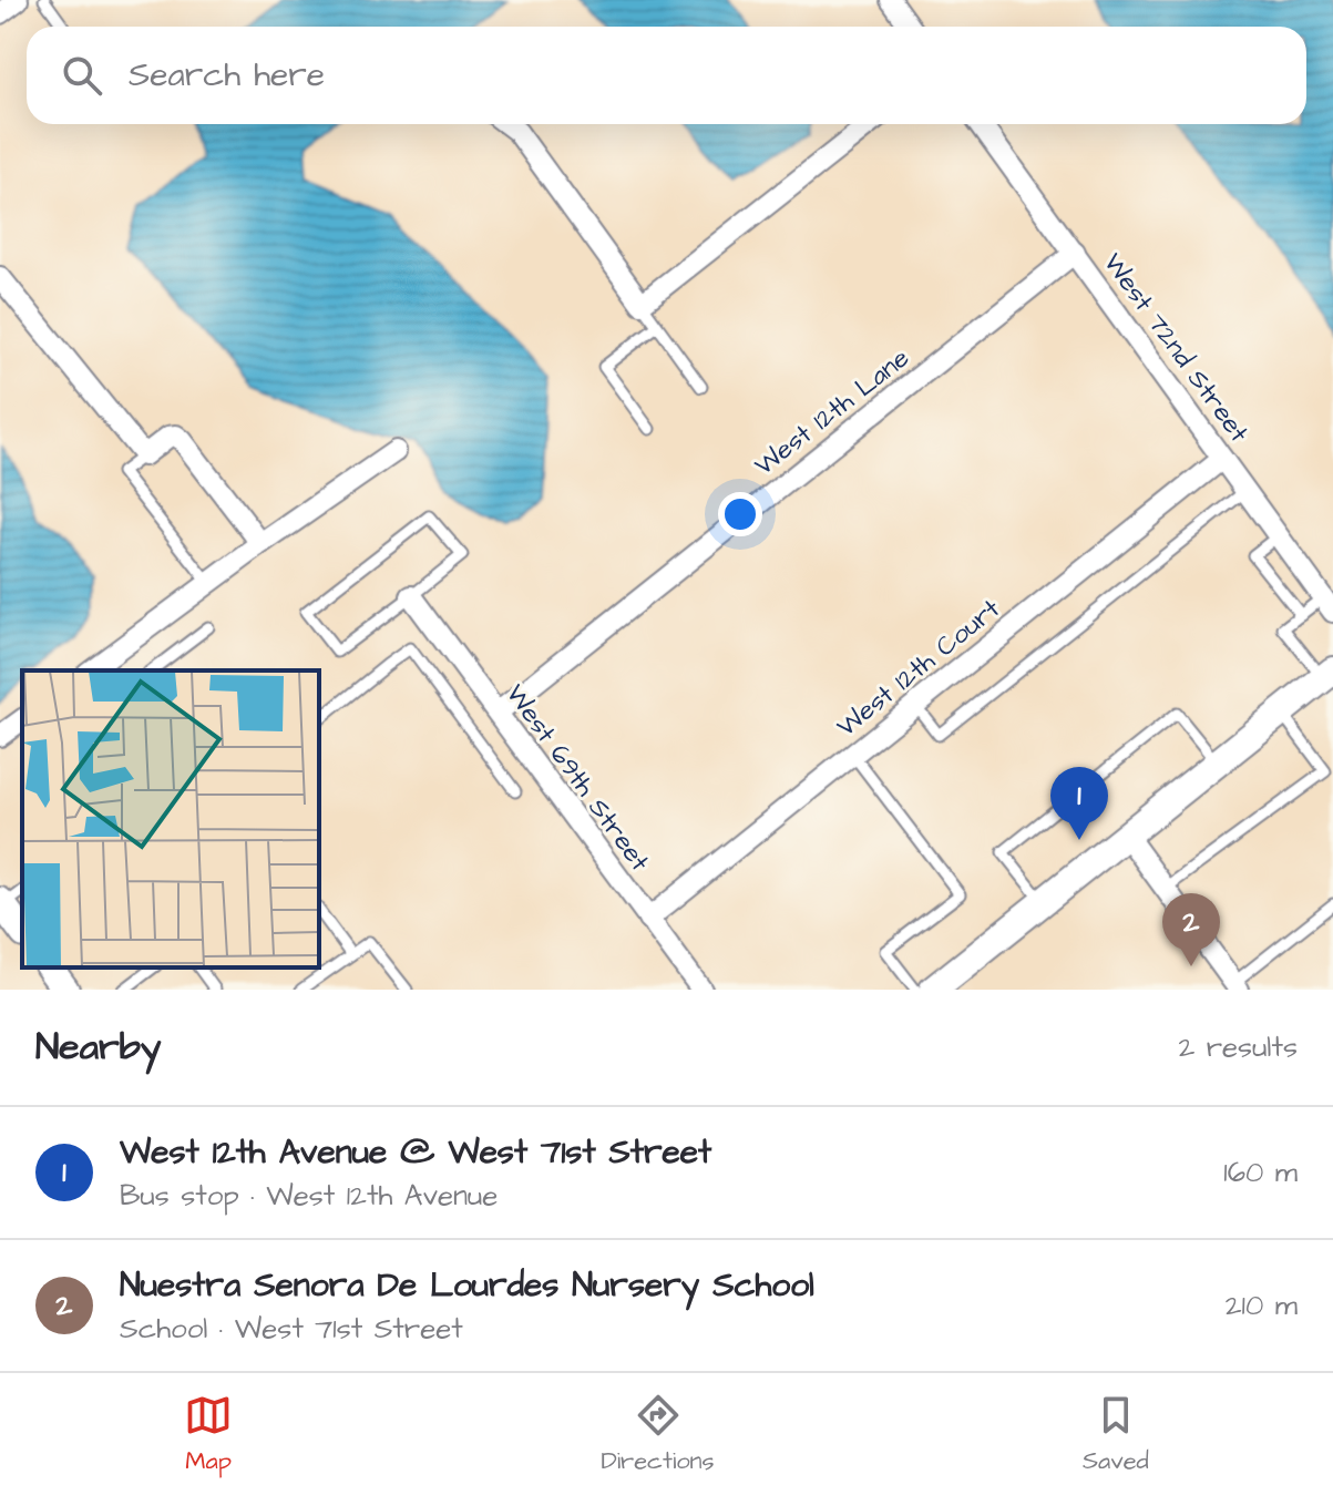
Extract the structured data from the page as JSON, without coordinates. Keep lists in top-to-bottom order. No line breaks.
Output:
{"streets":{"street":["West 72nd Street","West 12th Lane","West 12th Court","West 69th Street"]},"crossings":[["West 72nd Street","West 12th Lane"],["West 72nd Street","West 12th Court"],["West 12th Lane","West 69th Street"],["West 12th Court","West 69th Street"]],"page":{"search":"Search here","pins":["1","2"],"heading":["Nearby","2 results"],"list":[{"mark":"1","name":"West 12th Avenue @ West 71st Street","note":"Bus stop · West 12th Avenue","value":"160 m"},{"mark":"2","name":"Nuestra Senora De Lourdes Nursery School","note":"School · West 71st Street","value":"210 m"}],"nav":["Map","Directions","Saved"]}}
